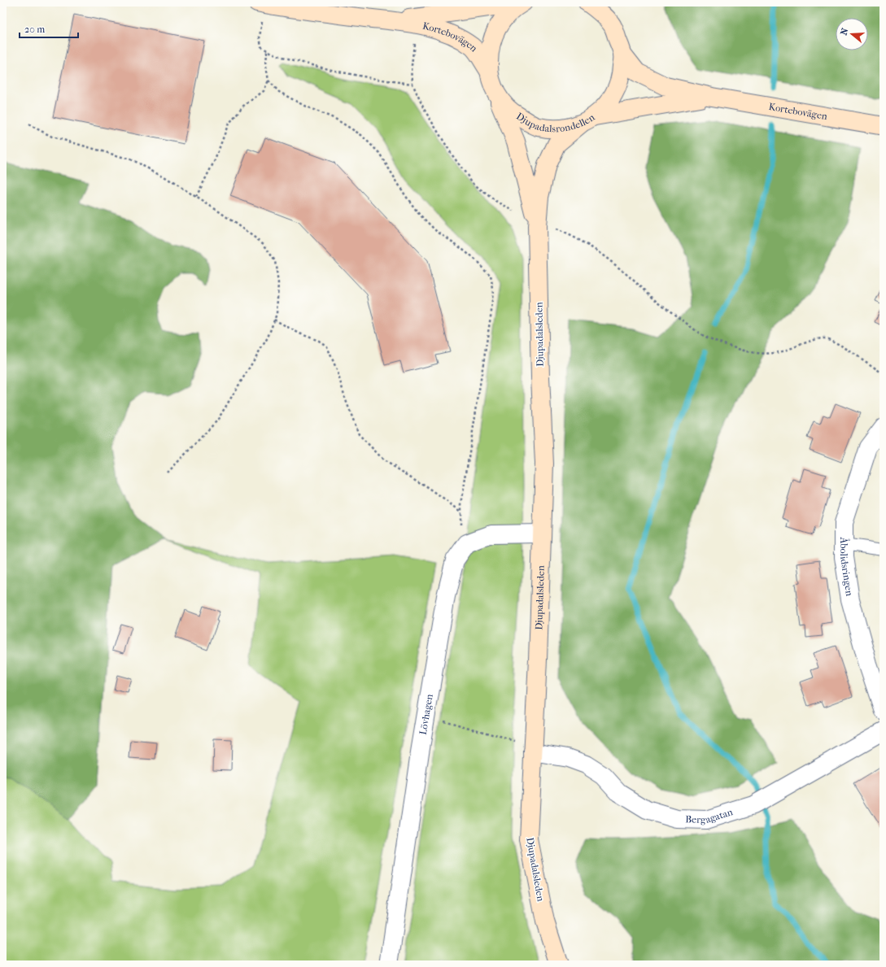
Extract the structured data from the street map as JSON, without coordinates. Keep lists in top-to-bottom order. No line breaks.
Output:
{"streets":{"street":["Kortebovägen","Djupadalsrondellen","Djupadalsleden","Åbolidsringen","Lövhagen","Bergagatan"]},"crossings":[["Kortebovägen","Djupadalsrondellen"],["Kortebovägen","Djupadalsleden"],["Djupadalsrondellen","Djupadalsleden"],["Djupadalsleden","Bergagatan"]],"scale_bar":"20 m","north":"left"}
